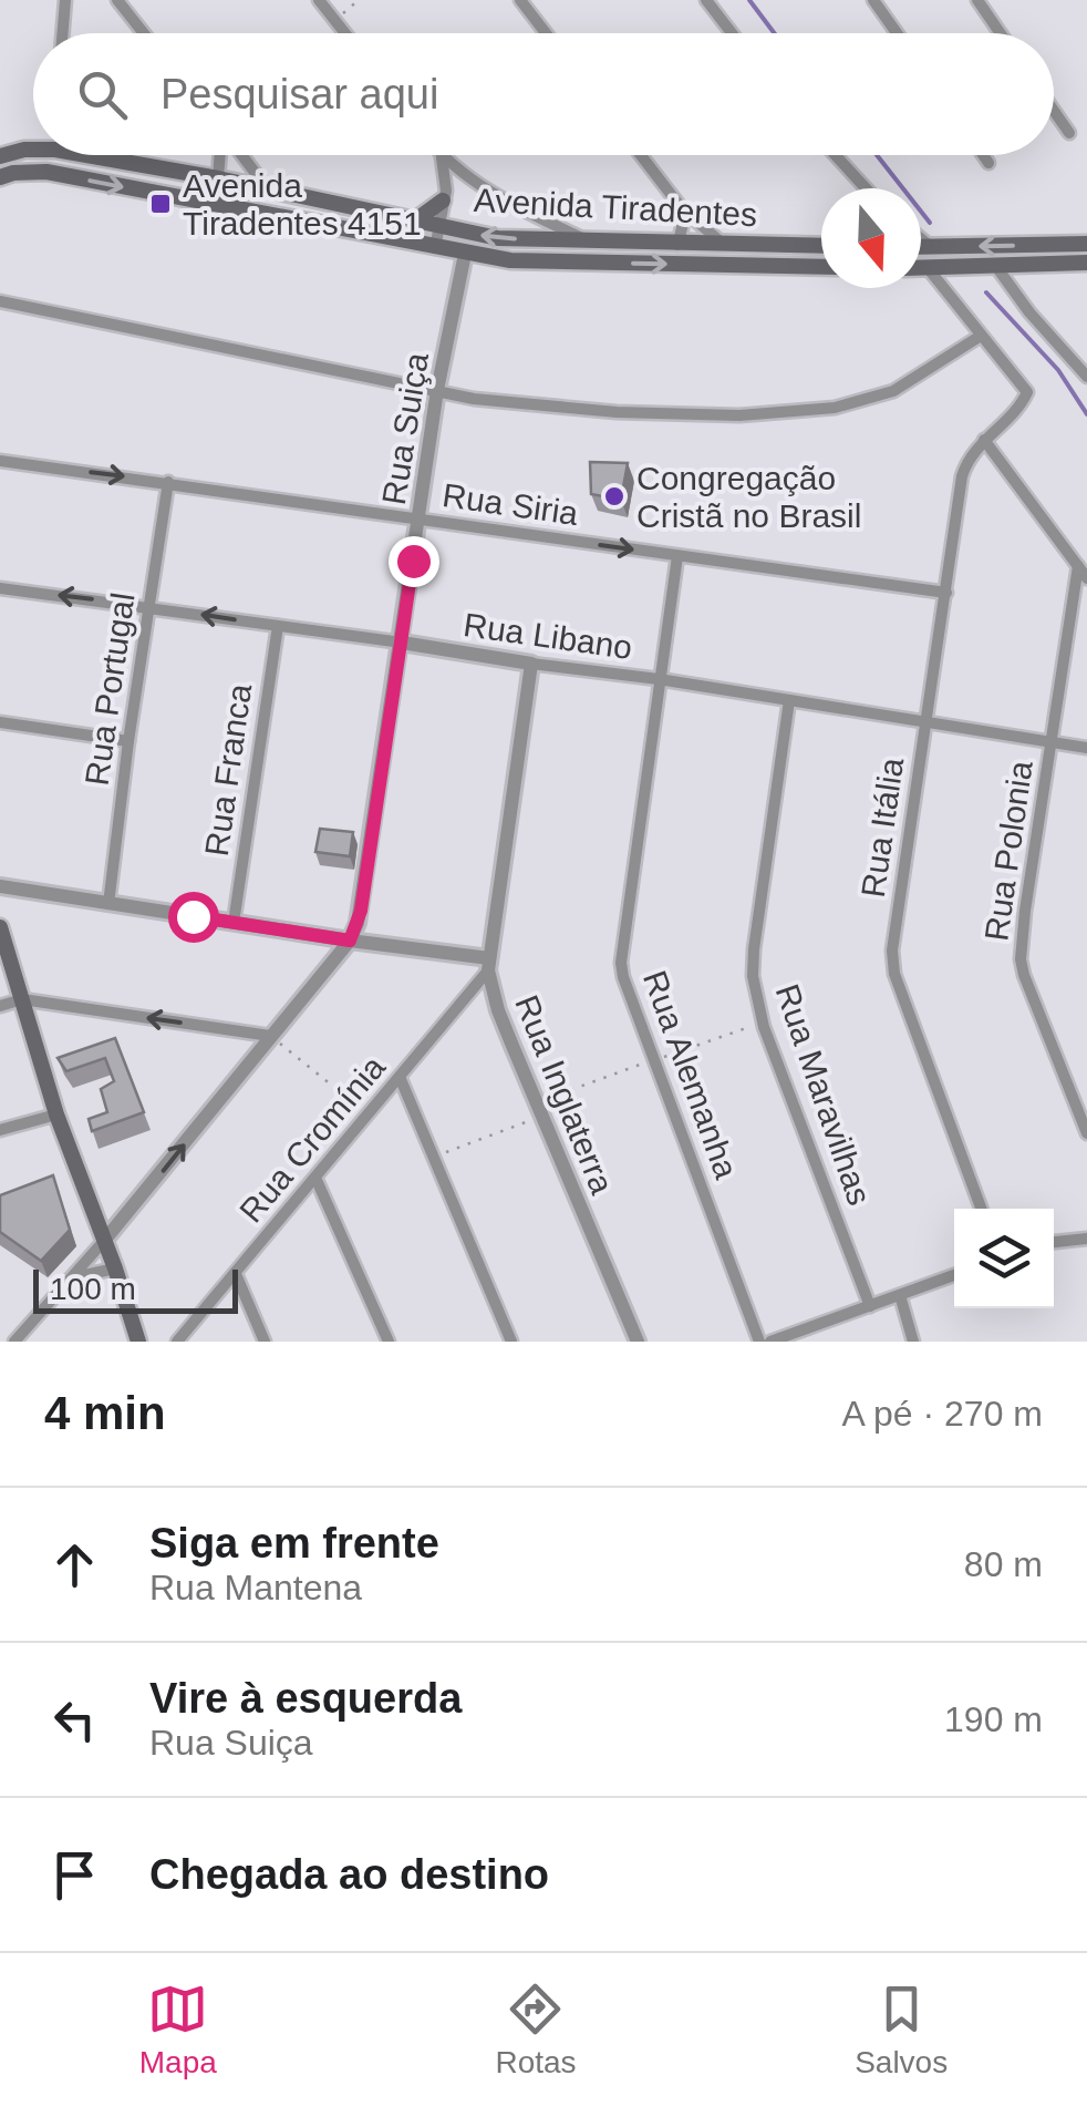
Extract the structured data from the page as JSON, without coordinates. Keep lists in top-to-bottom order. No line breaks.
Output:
{"streets":{"main road":["Avenida Tiradentes"],"street":["Rua Suiça","Rua Siria","Rua Libano","Rua Portugal","Rua Franca","Rua Itália","Rua Polonia","Rua Alemanha","Rua Inglaterra","Rua Maravilhas","Rua Cromínia"]},"crossings":[["Avenida Tiradentes","Rua Suiça"],["Rua Suiça","Rua Siria"],["Rua Suiça","Rua Libano"],["Rua Siria","Rua Portugal"],["Rua Siria","Rua Itália"],["Rua Siria","Rua Alemanha"],["Rua Libano","Rua Portugal"],["Rua Libano","Rua Franca"],["Rua Libano","Rua Itália"],["Rua Libano","Rua Polonia"],["Rua Libano","Rua Alemanha"],["Rua Libano","Rua Inglaterra"],["Rua Libano","Rua Maravilhas"],["Rua Inglaterra","Rua Cromínia"]],"one_way":["Rua Siria"],"places":{"transit":["Avenida Tiradentes 4151"],"other":["Congregação Cristã no Brasil"]},"scale_bar":"100 m","north":"bottom","page":{"search":"Pesquisar aqui","scale":"100 m","heading":["4 min","A pé · 270 m"],"list":[["Siga em frente","Rua Mantena","80 m"],["Vire à esquerda","Rua Suiça","190 m"],"Chegada ao destino"],"nav":["Mapa","Rotas","Salvos"]}}
